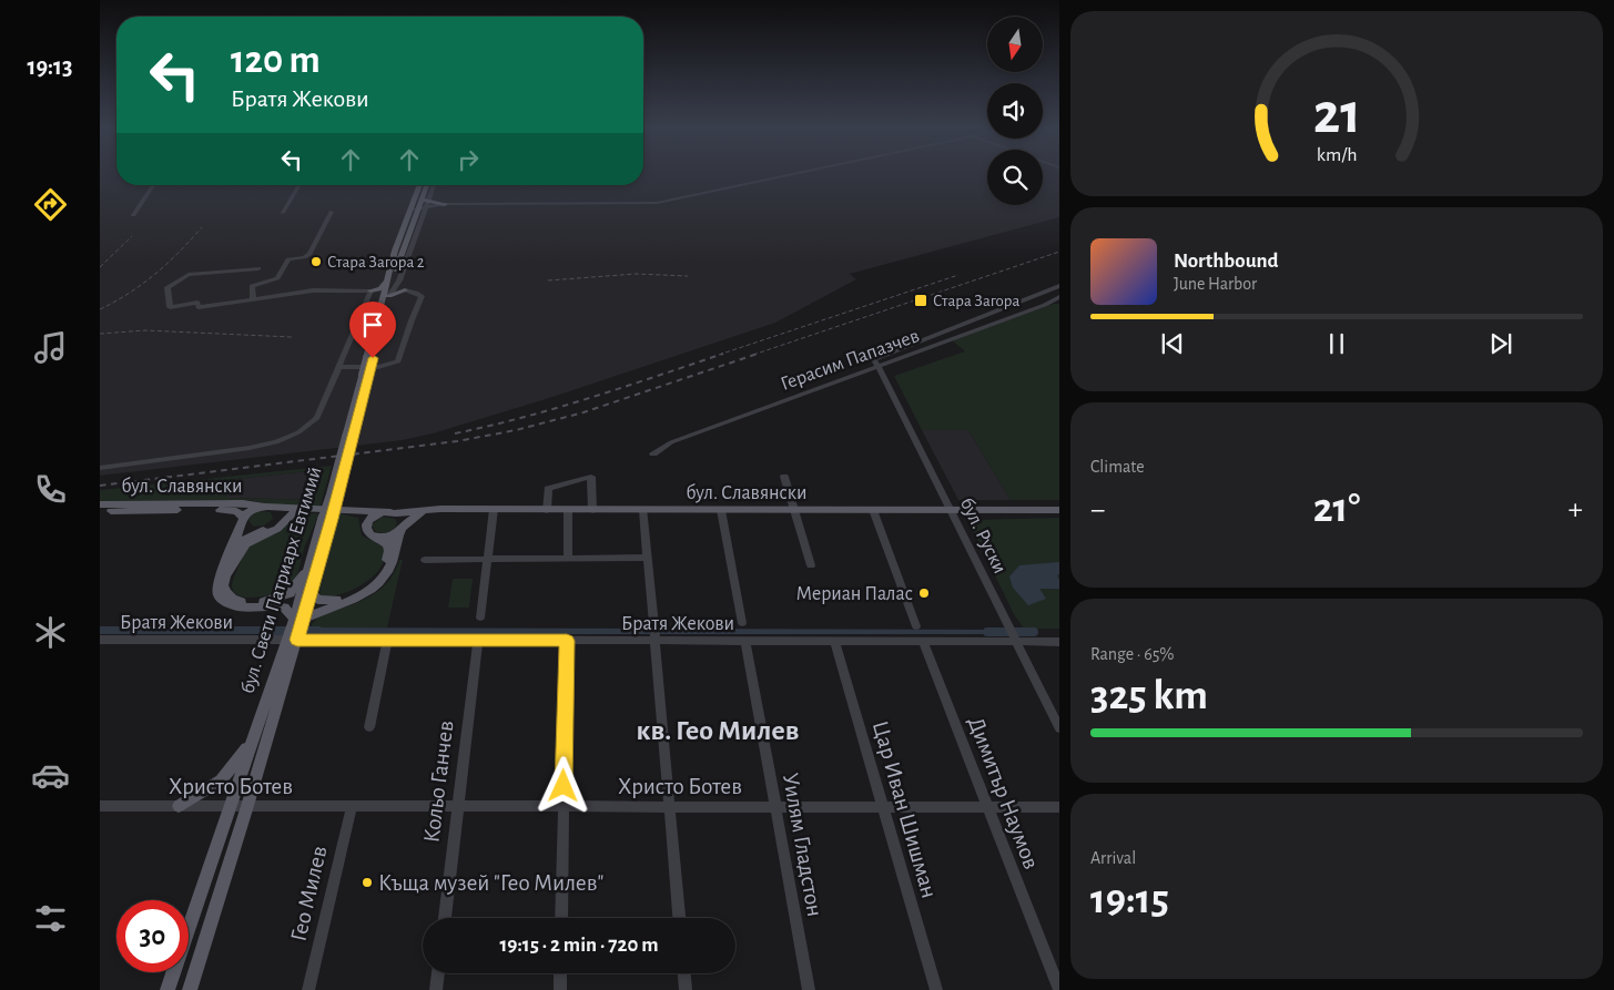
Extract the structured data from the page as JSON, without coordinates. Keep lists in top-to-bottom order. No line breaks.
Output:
{"streets":{"main road":["бул. Славянски","бул. Свети Патриарх Евтимий"],"street":["Герасим Папазчев","бул. Руски","Братя Жекови","Кольо Ганчев","Христо Ботев","Димитър Наумов","Цар Иван Шишман","Уилям Гладстон","Гео Милев"]},"crossings":[["Герасим Папазчев","бул. Руски"],["бул. Славянски","бул. Руски"],["бул. Руски","Братя Жекови"],["бул. Свети Патриарх Евтимий","Братя Жекови"],["бул. Свети Патриарх Евтимий","Христо Ботев"],["Братя Жекови","Кольо Ганчев"],["Братя Жекови","Димитър Наумов"],["Братя Жекови","Цар Иван Шишман"],["Братя Жекови","Уилям Гладстон"],["Кольо Ганчев","Христо Ботев"],["Христо Ботев","Димитър Наумов"],["Христо Ботев","Цар Иван Шишман"],["Христо Ботев","Уилям Гладстон"],["Христо Ботев","Гео Милев"]],"districts":["кв. Гео Милев"],"places":{"other":["Стара Загора 2","Мериан Палас","Къща музей \"Гео Милев\""],"transit":["Стара Загора"]},"north":"bottom","page":{"tabs":"19:13","turn":["120 m","Братя Жекови"],"song":["Northbound","June Harbor"],"tile":["Climate",["Range · 65%","325 km"],["Arrival","19:15"]],"heat":["−","21°","+"],"limit":"30","trip":"19:15 · 2 min · 720 m","gauge":["21","km/h"]}}
